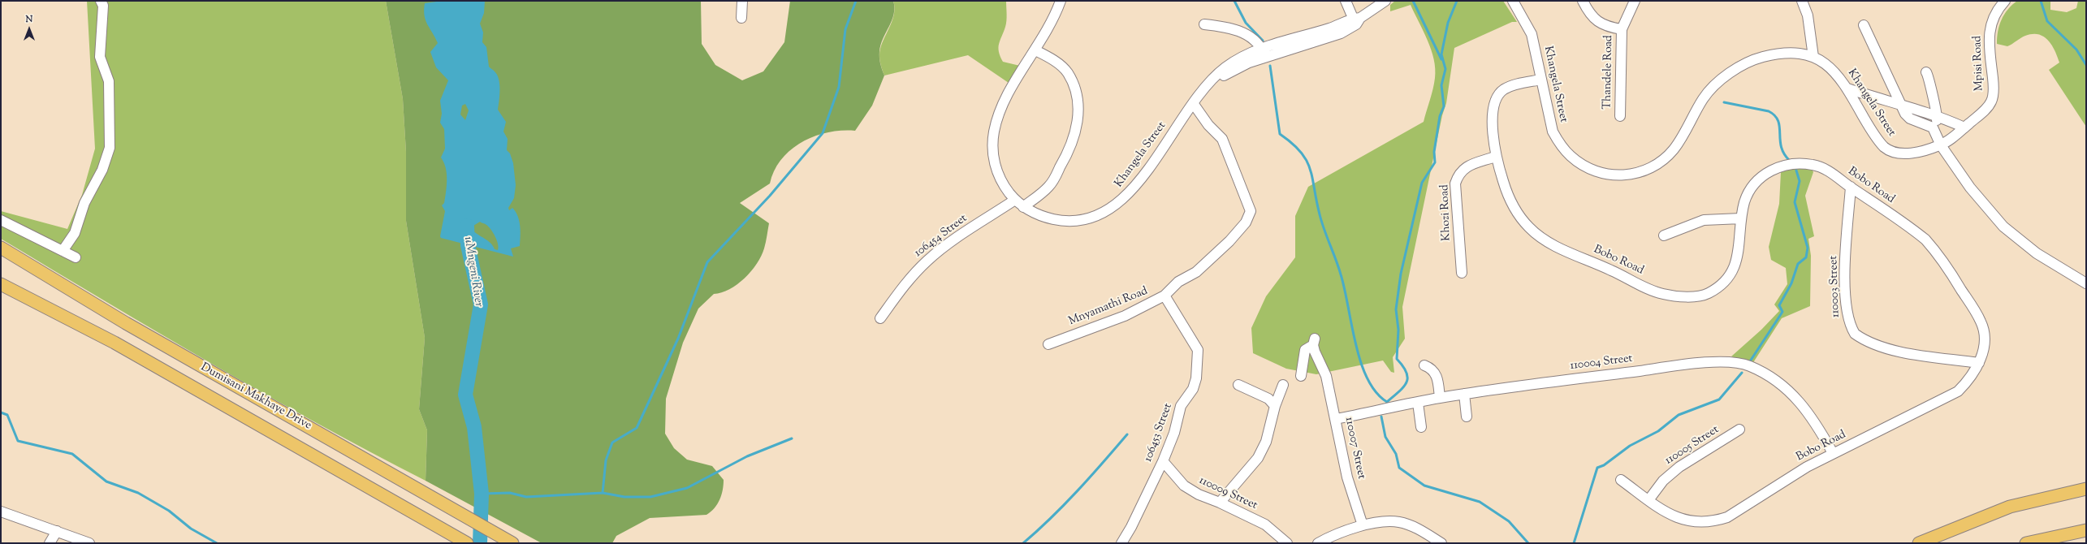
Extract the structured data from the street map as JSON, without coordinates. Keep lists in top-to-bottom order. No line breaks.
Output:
{"streets":{"main road":["Dumisani Makhaye Drive"],"street":["Mpisi Road","Thandele Road","Khangela Street","Bobo Road","Khozi Road","106454 Street","110003 Street","Mnyamathi Road","110004 Street","106453 Street","110005 Street","110007 Street","110009 Street"]},"crossings":[["Mpisi Road","Khangela Street"],["Khangela Street","Bobo Road"],["Khangela Street","106454 Street"],["Khangela Street","Mnyamathi Road"],["Bobo Road","Khozi Road"],["Bobo Road","110003 Street"],["Bobo Road","110004 Street"],["Bobo Road","110005 Street"],["Mnyamathi Road","106453 Street"],["110004 Street","110007 Street"],["106453 Street","110009 Street"]],"water":["uMngeni River"],"north":"top"}
